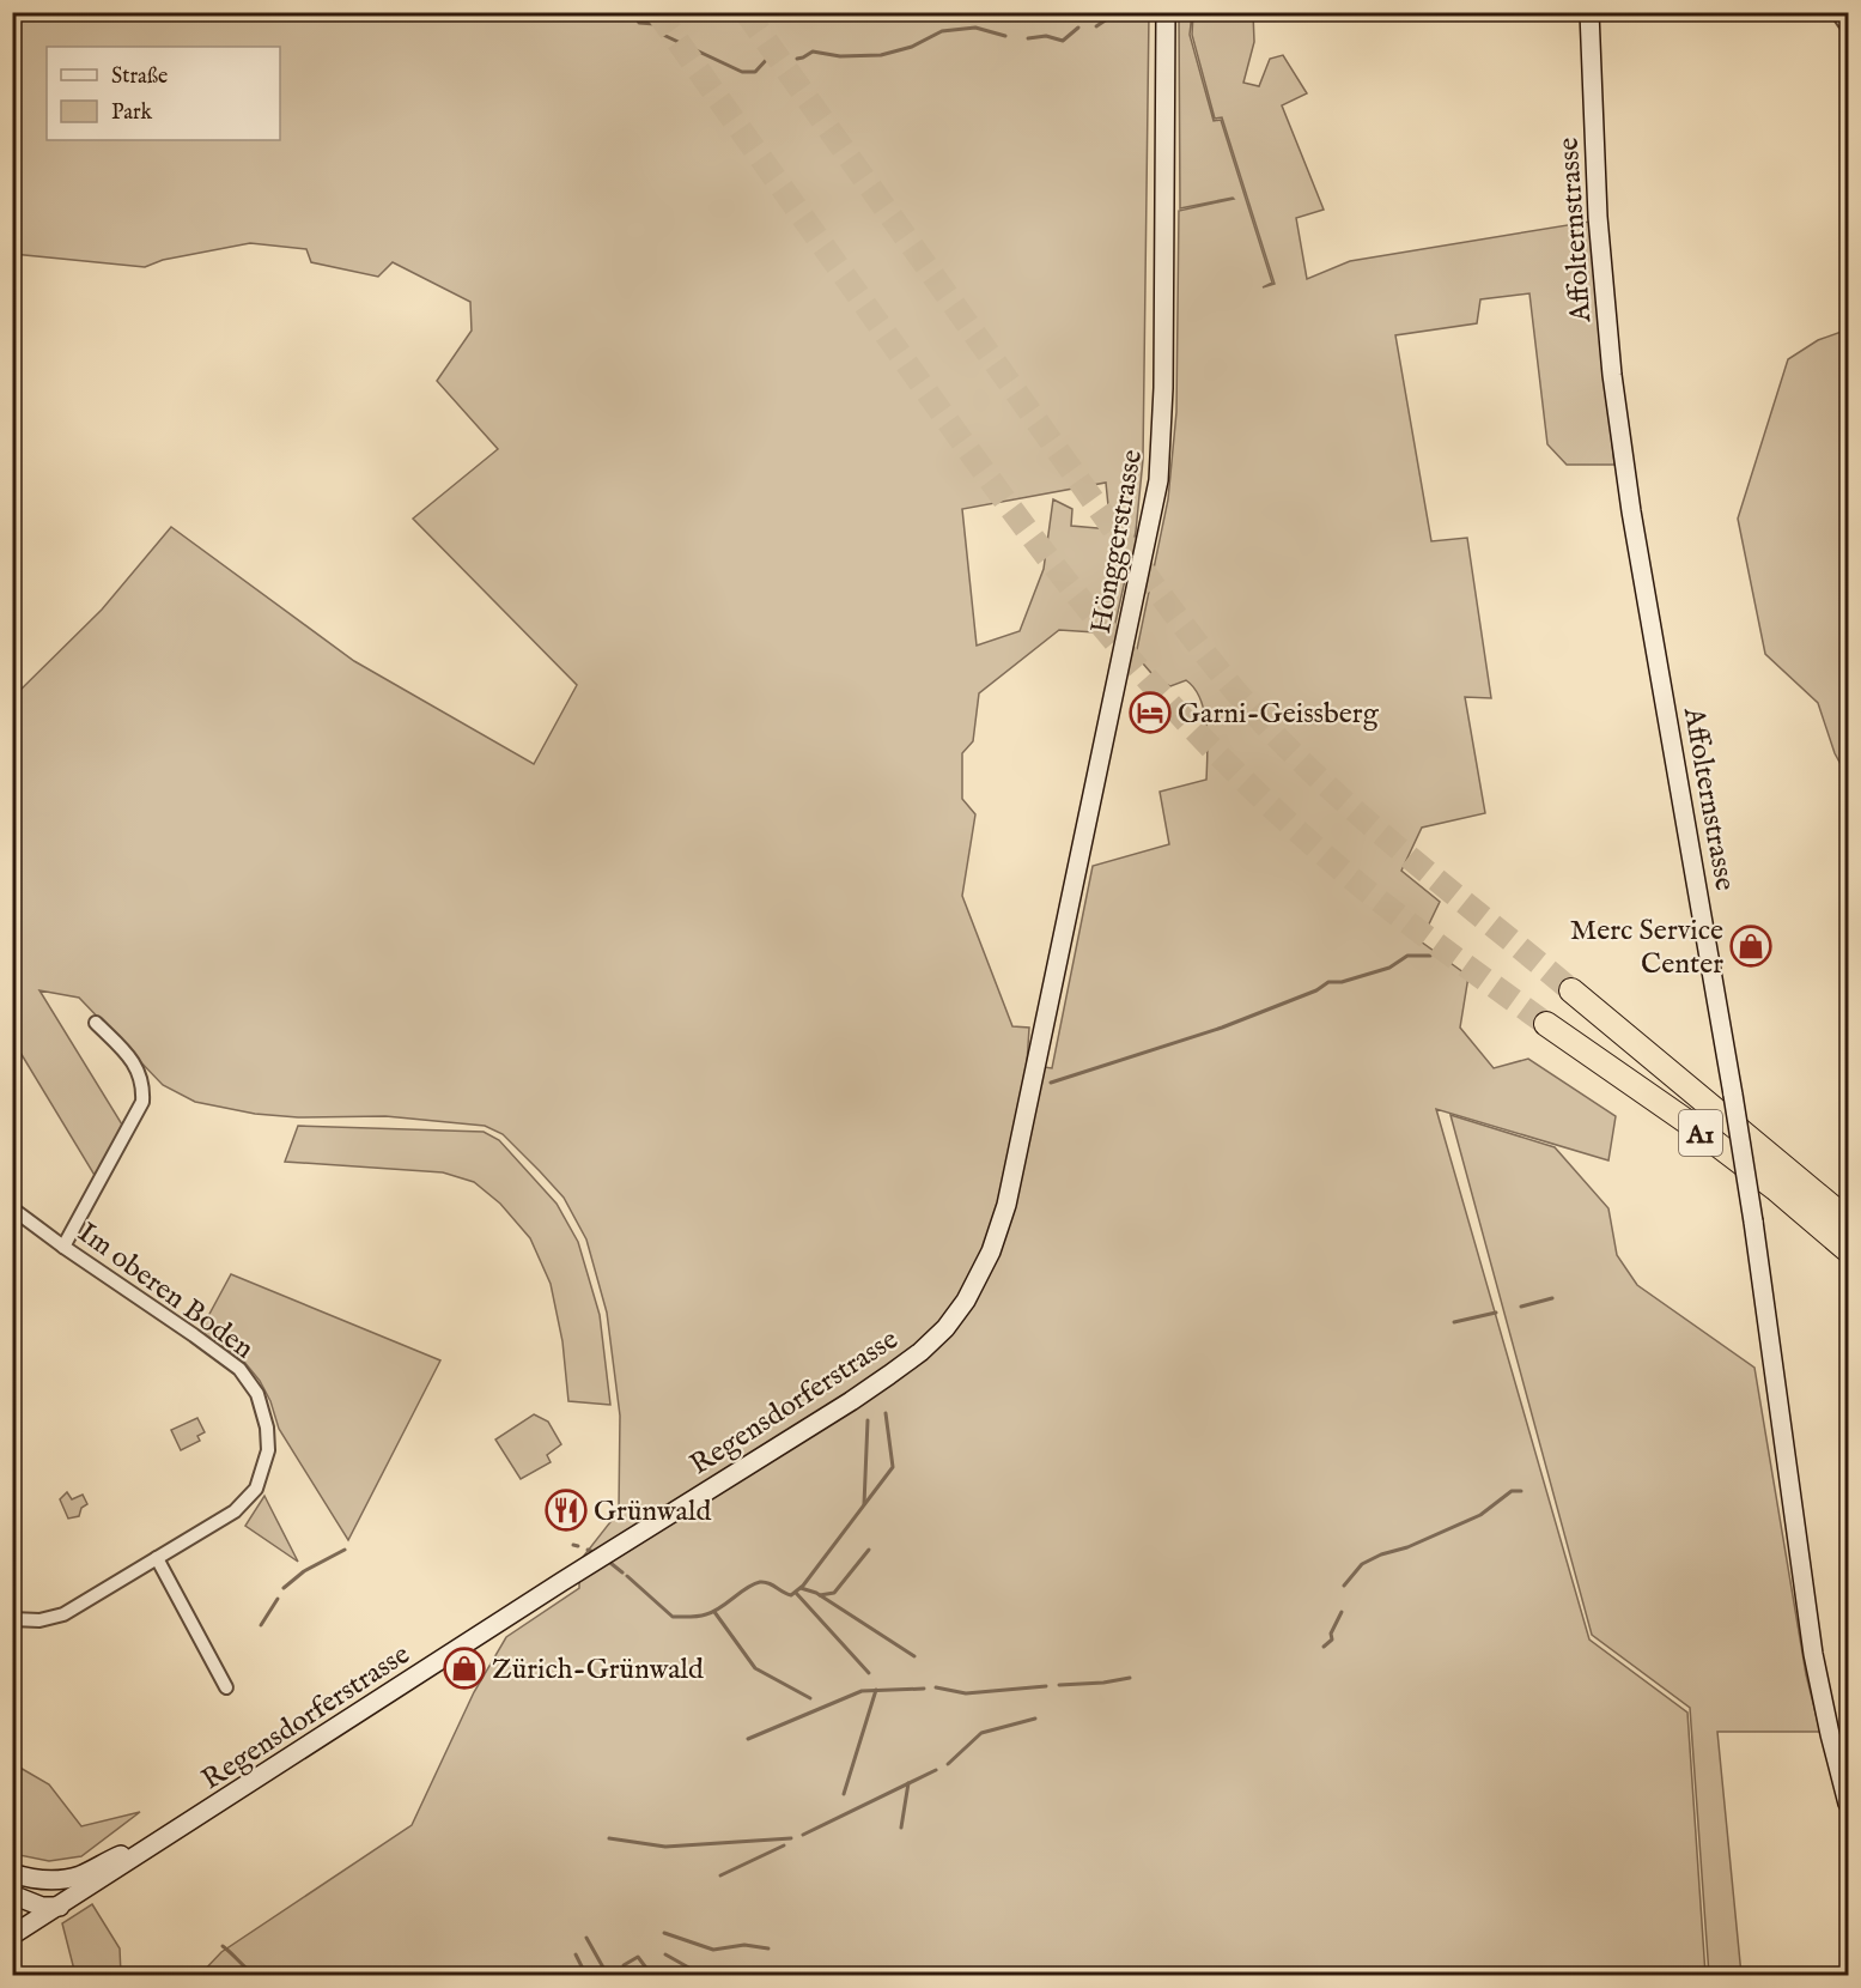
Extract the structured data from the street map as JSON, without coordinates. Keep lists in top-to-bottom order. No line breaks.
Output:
{"streets":{"highway":["A1"],"main road":["Affolternstrasse","Hönggerstrasse","Regensdorferstrasse"],"street":["Im oberen Boden"]},"crossings":[["Hönggerstrasse","Regensdorferstrasse"]],"places":{"hotel":["Garni-Geissberg"],"shop":["Merc Service Center","Zürich-Grünwald"],"restaurant":["Grünwald"]},"legend":["Straße","Park"]}
